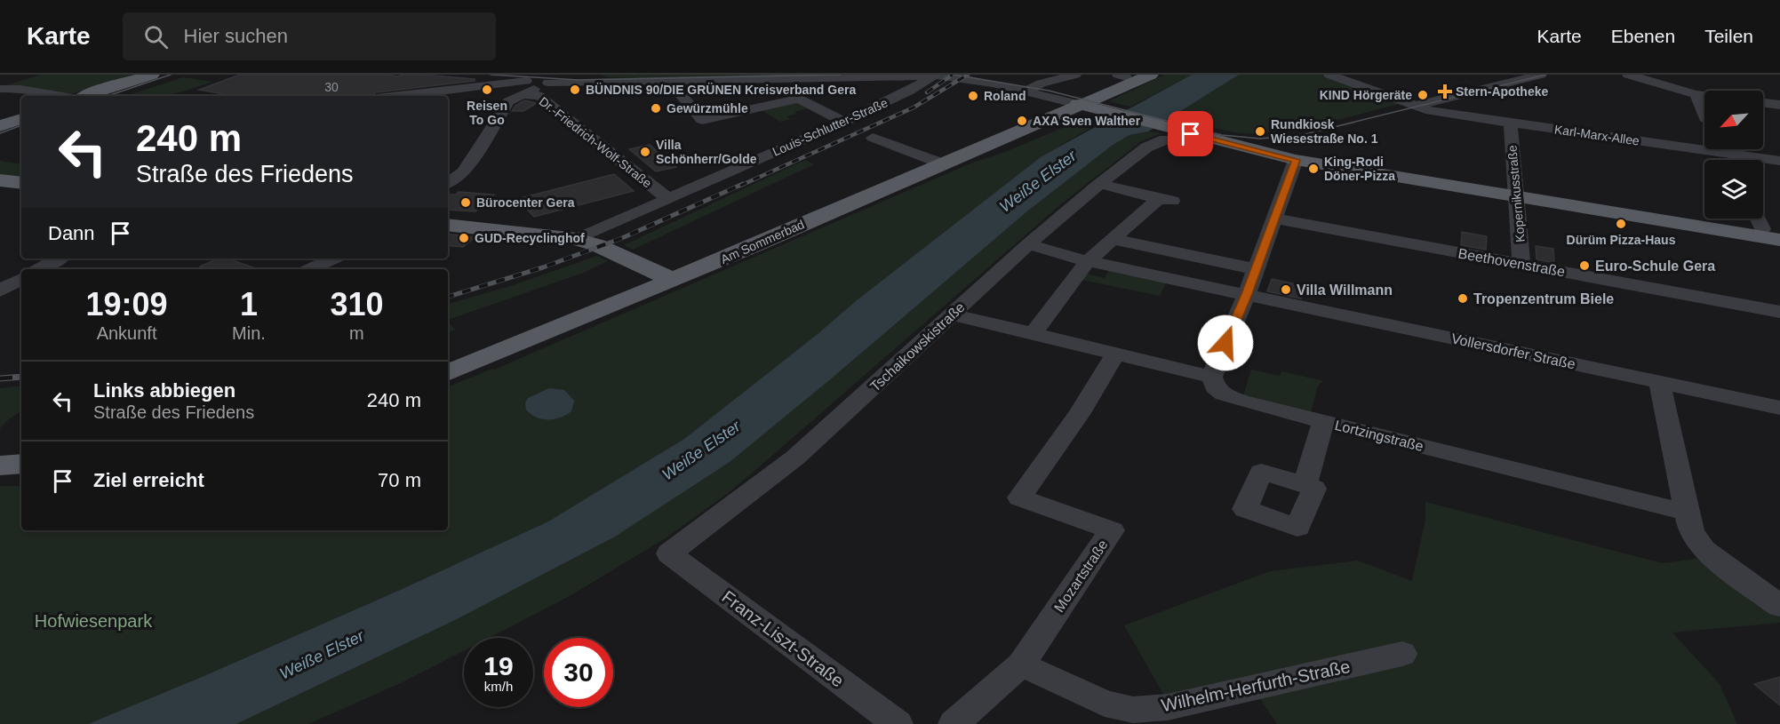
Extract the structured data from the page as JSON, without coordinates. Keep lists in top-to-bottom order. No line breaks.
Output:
{"streets":{"main road":["Am Sommerbad"],"street":["Louis-Schlutter-Straße","Karl-Marx-Allee","Dr.-Friedrich-Wolf-Straße","Kopernikusstraße","Beethovenstraße","Tschaikowskistraße","Vollersdorfer Straße","Lortzingstraße","Mozartstraße","Franz-Liszt-Straße","Wilhelm-Herfurth-Straße"]},"crossings":[["Louis-Schlutter-Straße","Dr.-Friedrich-Wolf-Straße"],["Karl-Marx-Allee","Kopernikusstraße"],["Kopernikusstraße","Beethovenstraße"],["Tschaikowskistraße","Vollersdorfer Straße"],["Tschaikowskistraße","Franz-Liszt-Straße"],["Mozartstraße","Wilhelm-Herfurth-Straße"]],"water":["Weiße Elster"],"parks":["Hofwiesenpark"],"places":{"other":["Reisen To Go","BÜNDNIS 90/DIE GRÜNEN Kreisverband Gera","KIND Hörgeräte","Roland","Gewürzmühle","AXA Sven Walther","Rundkiosk Wiesestraße No. 1","Villa Schönherr/Golde","King-Rodi Döner-Pizza","Bürocenter Gera","Dürüm Pizza-Haus","GUD-Recyclinghof","Euro-Schule Gera","Villa Willmann","Tropenzentrum Biele"],"health":["Stern-Apotheke"]},"house_numbers":["30"],"north":"bottom left","page":{"header":"Karte","search":"Hier suchen","nav":["Karte","Ebenen","Teilen"],"turn":["240 m","Straße des Friedens"],"then":"Dann","eta":["19:09","Ankunft","1","Min.","310","m"],"list":[{"name":"Links abbiegen","note":"Straße des Friedens","value":"240 m"},{"name":"Ziel erreicht","value":"70 m"}],"speed":"19 km/h","limit":"30"}}
